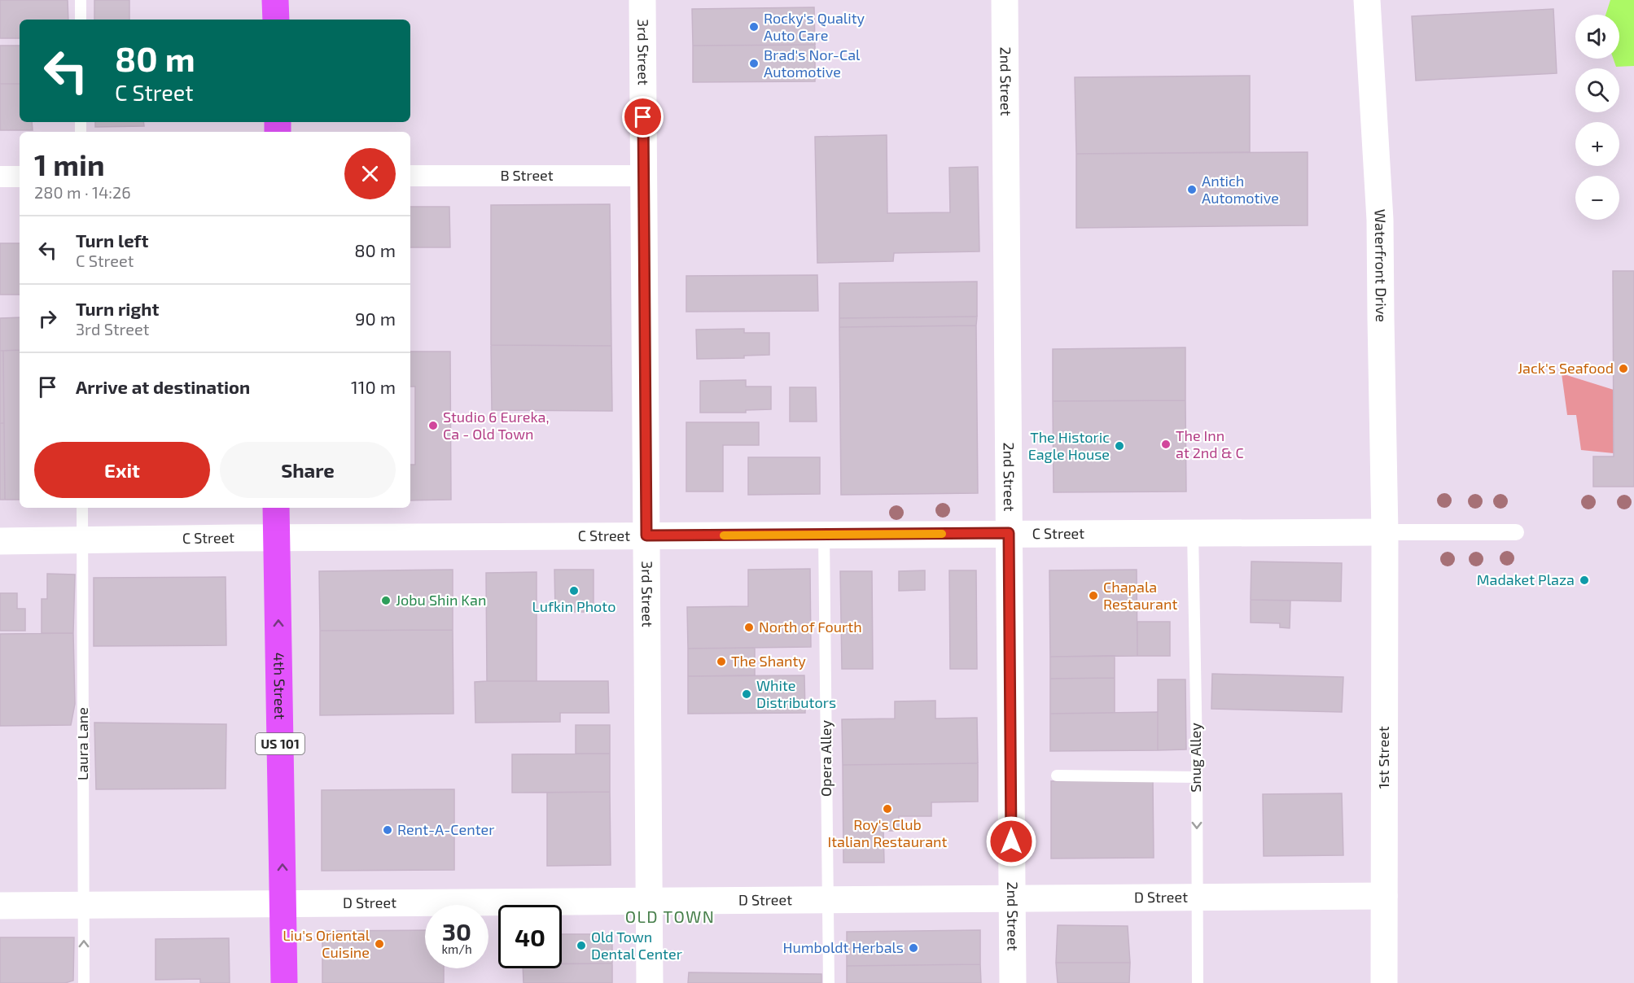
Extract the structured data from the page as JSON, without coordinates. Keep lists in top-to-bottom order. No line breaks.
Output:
{"streets":{"highway":["4th Street","US 101"],"street":["3rd Street","2nd Street","B Street","Waterfront Drive","C Street","1st Street","D Street"],"lane":["Laura Lane","Snug Alley","Opera Alley"]},"crossings":[["3rd Street","B Street"],["3rd Street","C Street"],["3rd Street","D Street"],["2nd Street","C Street"],["2nd Street","D Street"],["Waterfront Drive","C Street"],["Waterfront Drive","1st Street"],["C Street","4th Street"],["C Street","Laura Lane"],["C Street","Snug Alley"],["C Street","1st Street"],["C Street","Opera Alley"],["4th Street","D Street"],["Laura Lane","D Street"],["Snug Alley","D Street"],["1st Street","D Street"],["Opera Alley","D Street"]],"one_way":["4th Street"],"districts":["OLD TOWN"],"places":["Rocky's Quality Auto Care","Brad's Nor-Cal Automotive","Antich Automotive","Jack's Seafood","Studio 6 Eureka, Ca - Old Town","The Inn at 2nd & C","The Historic Eagle House","Madaket Plaza","Lufkin Photo","Chapala Restaurant","Jobu Shin Kan","North of Fourth","The Shanty","White Distributors","Roy's Club Italian Restaurant","Rent-A-Center","Liu's Oriental Cuisine","Old Town Dental Center","Humboldt Herbals"],"page":{"map_buttons":["+","−"],"turn":["80 m","C Street"],"heading":["1 min","280 m · 14:26"],"list":[{"name":"Turn left","note":"C Street","value":"80 m"},{"name":"Turn right","note":"3rd Street","value":"90 m"},{"name":"Arrive at destination","value":"110 m"}],"buttons":["Exit","Share"],"speed":"30 km/h","limit":"40"}}
